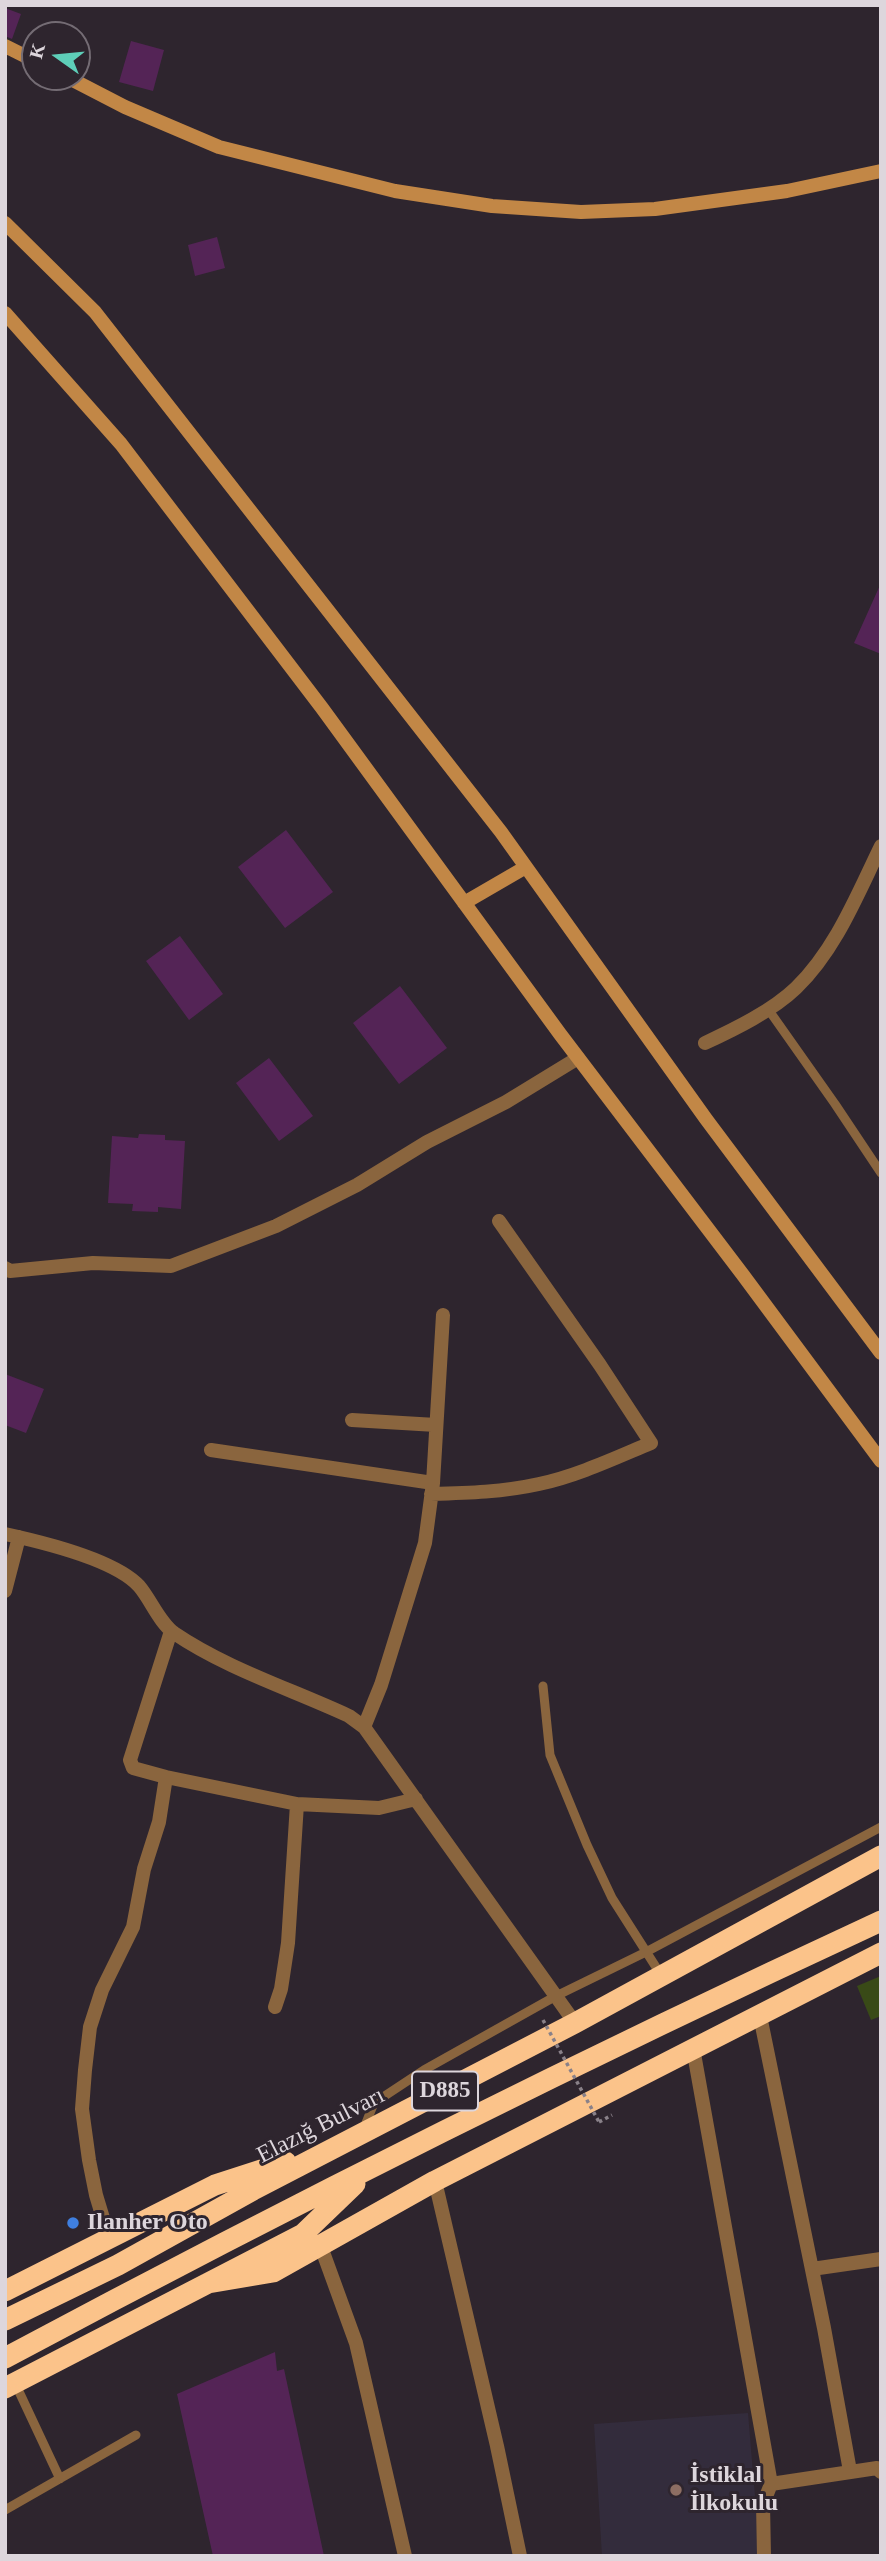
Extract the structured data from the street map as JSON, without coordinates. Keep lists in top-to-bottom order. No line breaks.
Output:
{"streets":{"highway":["D885","Elazığ Bulvarı"]},"places":["Ilanher Oto","İstiklal İlkokulu"],"north":"left"}
